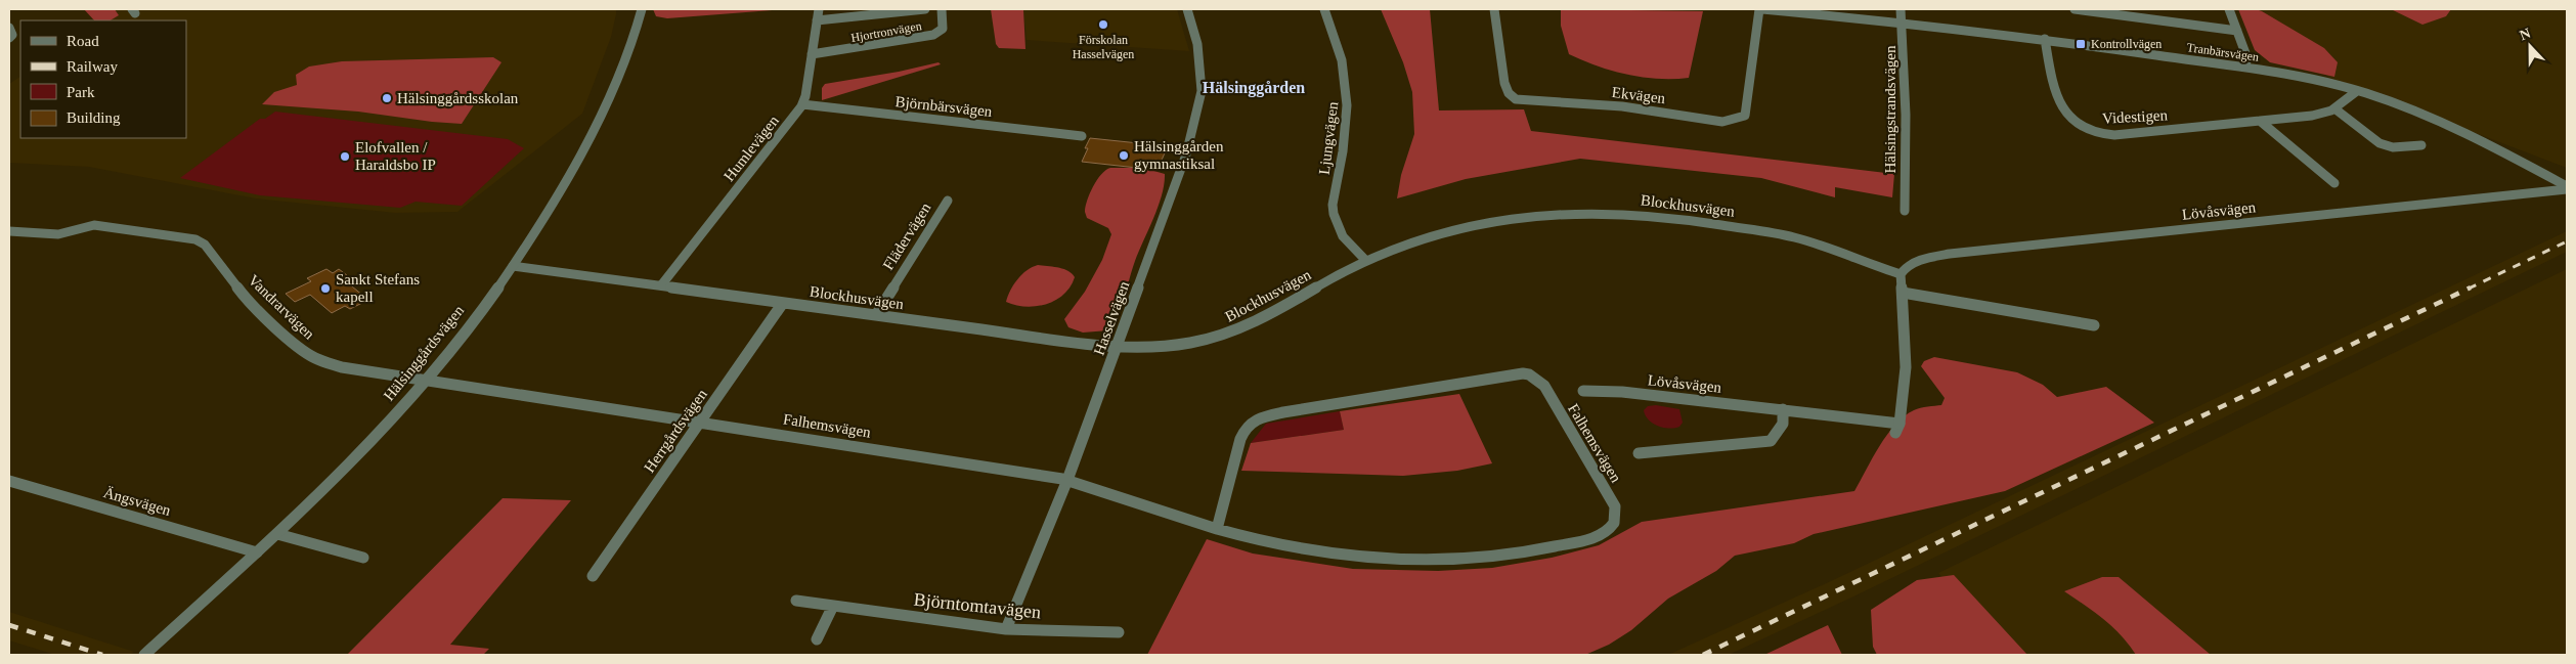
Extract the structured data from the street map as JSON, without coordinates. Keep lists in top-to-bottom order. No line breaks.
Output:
{"streets":{"street":["Hjortronvägen","Tranbärsvägen","Ekvägen","Björnbärsvägen","Hälsingstrandsvägen","Videstigen","Ljungvägen","Humlevägen","Blockhusvägen","Lövåsvägen","Flädervägen","Vandrarvägen","Hasselvägen","Hälsinggårdsvägen","Falhemsvägen","Herrgårdsvägen","Ängsvägen","Björntomtavägen"]},"crossings":[["Hjortronvägen","Humlevägen"],["Tranbärsvägen","Ekvägen"],["Tranbärsvägen","Hälsingstrandsvägen"],["Tranbärsvägen","Videstigen"],["Tranbärsvägen","Lövåsvägen"],["Björnbärsvägen","Humlevägen"],["Ljungvägen","Blockhusvägen"],["Humlevägen","Blockhusvägen"],["Blockhusvägen","Lövåsvägen"],["Blockhusvägen","Flädervägen"],["Blockhusvägen","Hasselvägen"],["Blockhusvägen","Hälsinggårdsvägen"],["Blockhusvägen","Herrgårdsvägen"],["Vandrarvägen","Hälsinggårdsvägen"],["Vandrarvägen","Falhemsvägen"],["Hasselvägen","Falhemsvägen"],["Hasselvägen","Björntomtavägen"],["Hälsinggårdsvägen","Falhemsvägen"],["Hälsinggårdsvägen","Ängsvägen"],["Falhemsvägen","Herrgårdsvägen"]],"districts":["Hälsinggården"],"places":{"other":["Förskolan Hasselvägen","Hälsinggårdsskolan","Hälsinggården gymnastiksal","Elofvallen / Haraldsbo IP","Sankt Stefans kapell"],"transit":["Kontrollvägen"]},"legend":["Road","Railway","Park","Building"],"north":"top"}
